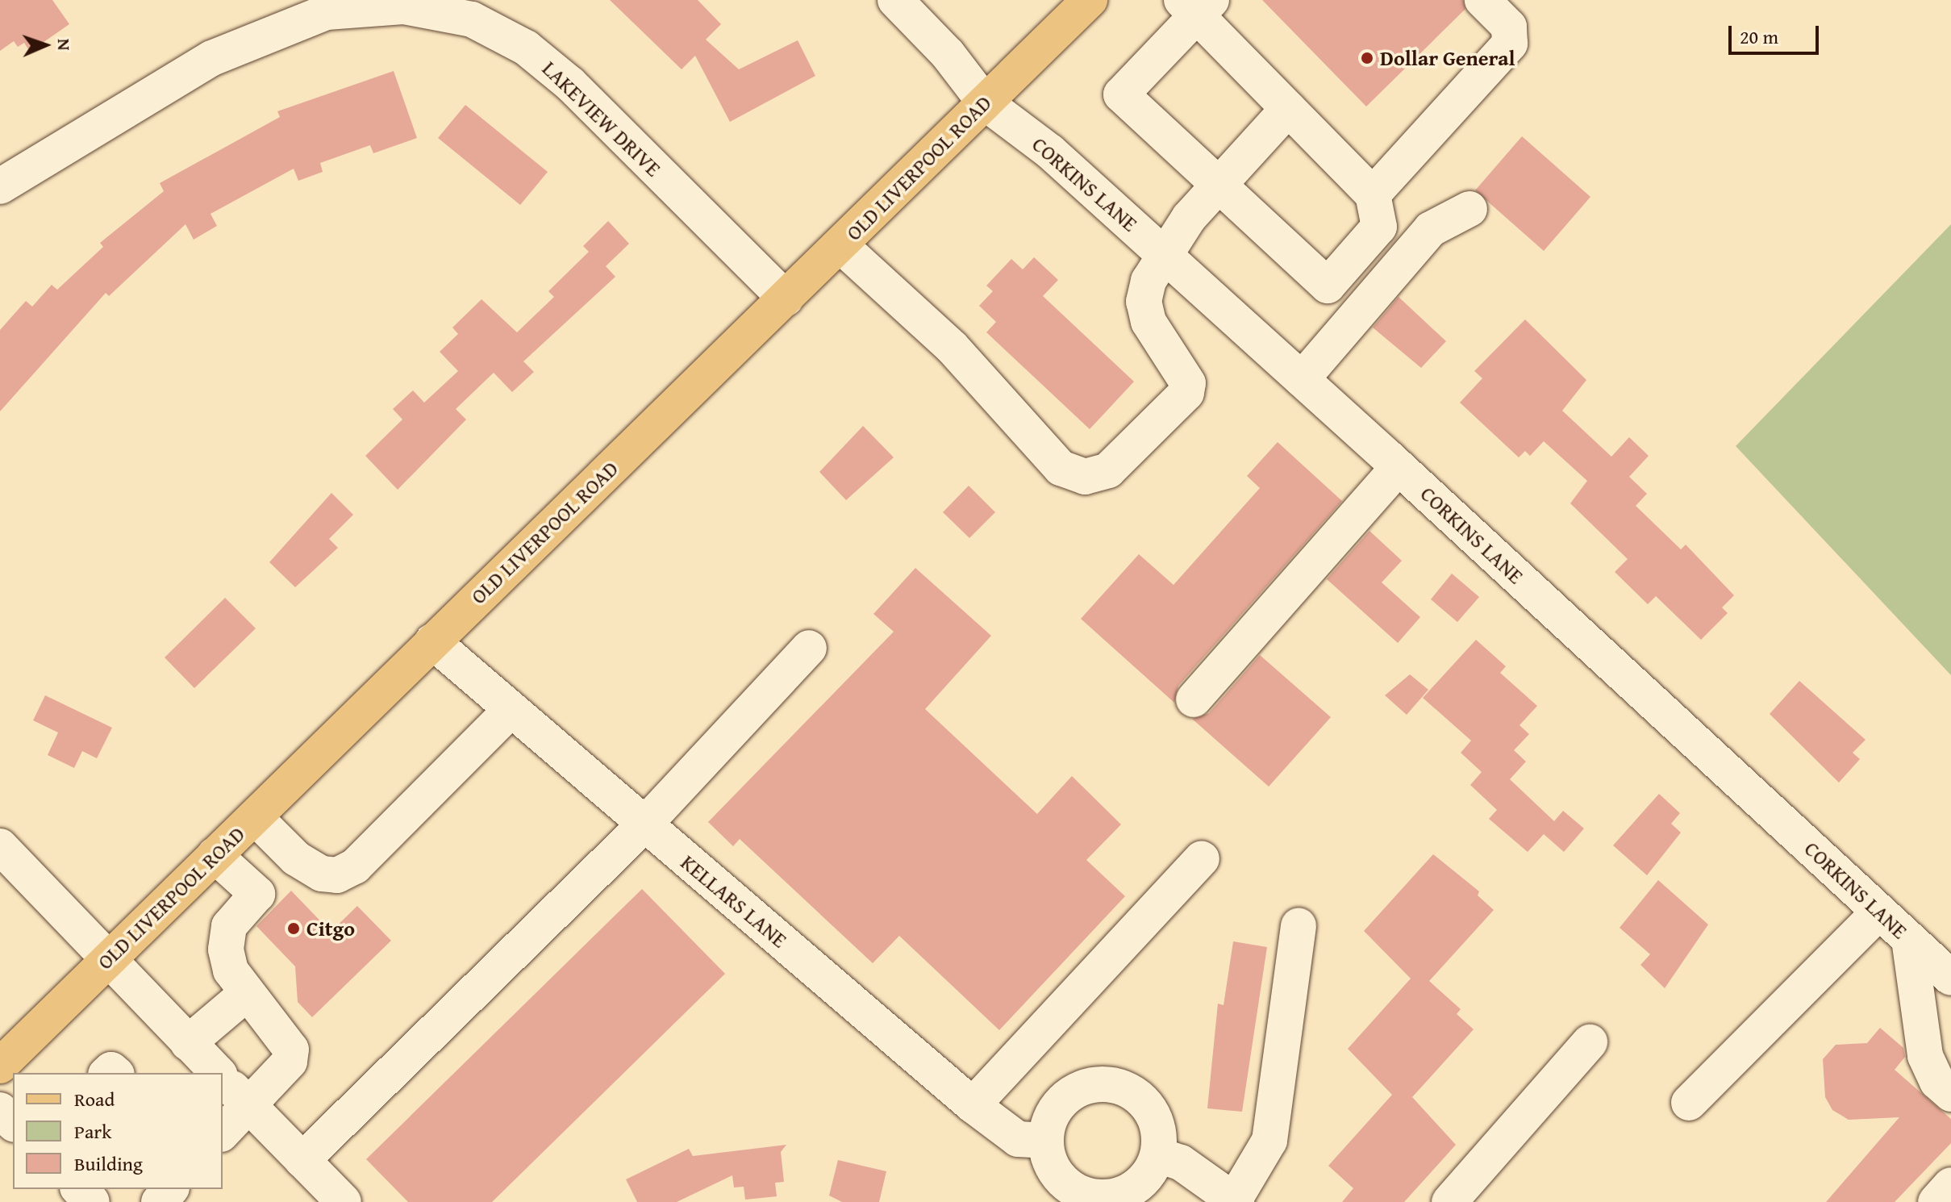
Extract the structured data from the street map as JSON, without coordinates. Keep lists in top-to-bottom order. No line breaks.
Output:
{"streets":{"main road":["OLD LIVERPOOL ROAD"],"street":["LAKEVIEW DRIVE","CORKINS LANE","KELLARS LANE"]},"crossings":[["LAKEVIEW DRIVE","OLD LIVERPOOL ROAD"],["OLD LIVERPOOL ROAD","CORKINS LANE"],["OLD LIVERPOOL ROAD","KELLARS LANE"]],"places":["Dollar General","Citgo"],"legend":["Road","Park","Building"],"scale_bar":"20 m","north":"right"}
